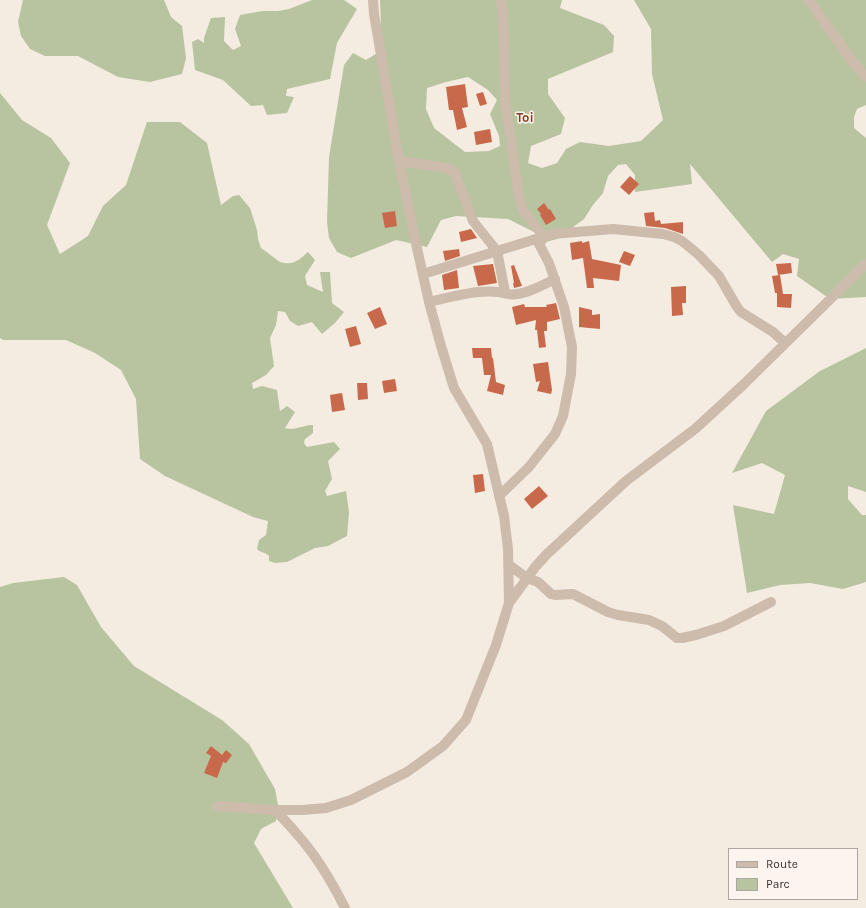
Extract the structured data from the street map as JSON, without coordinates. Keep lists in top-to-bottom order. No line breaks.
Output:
{"districts":["Toi"],"legend":["Route","Parc"]}
